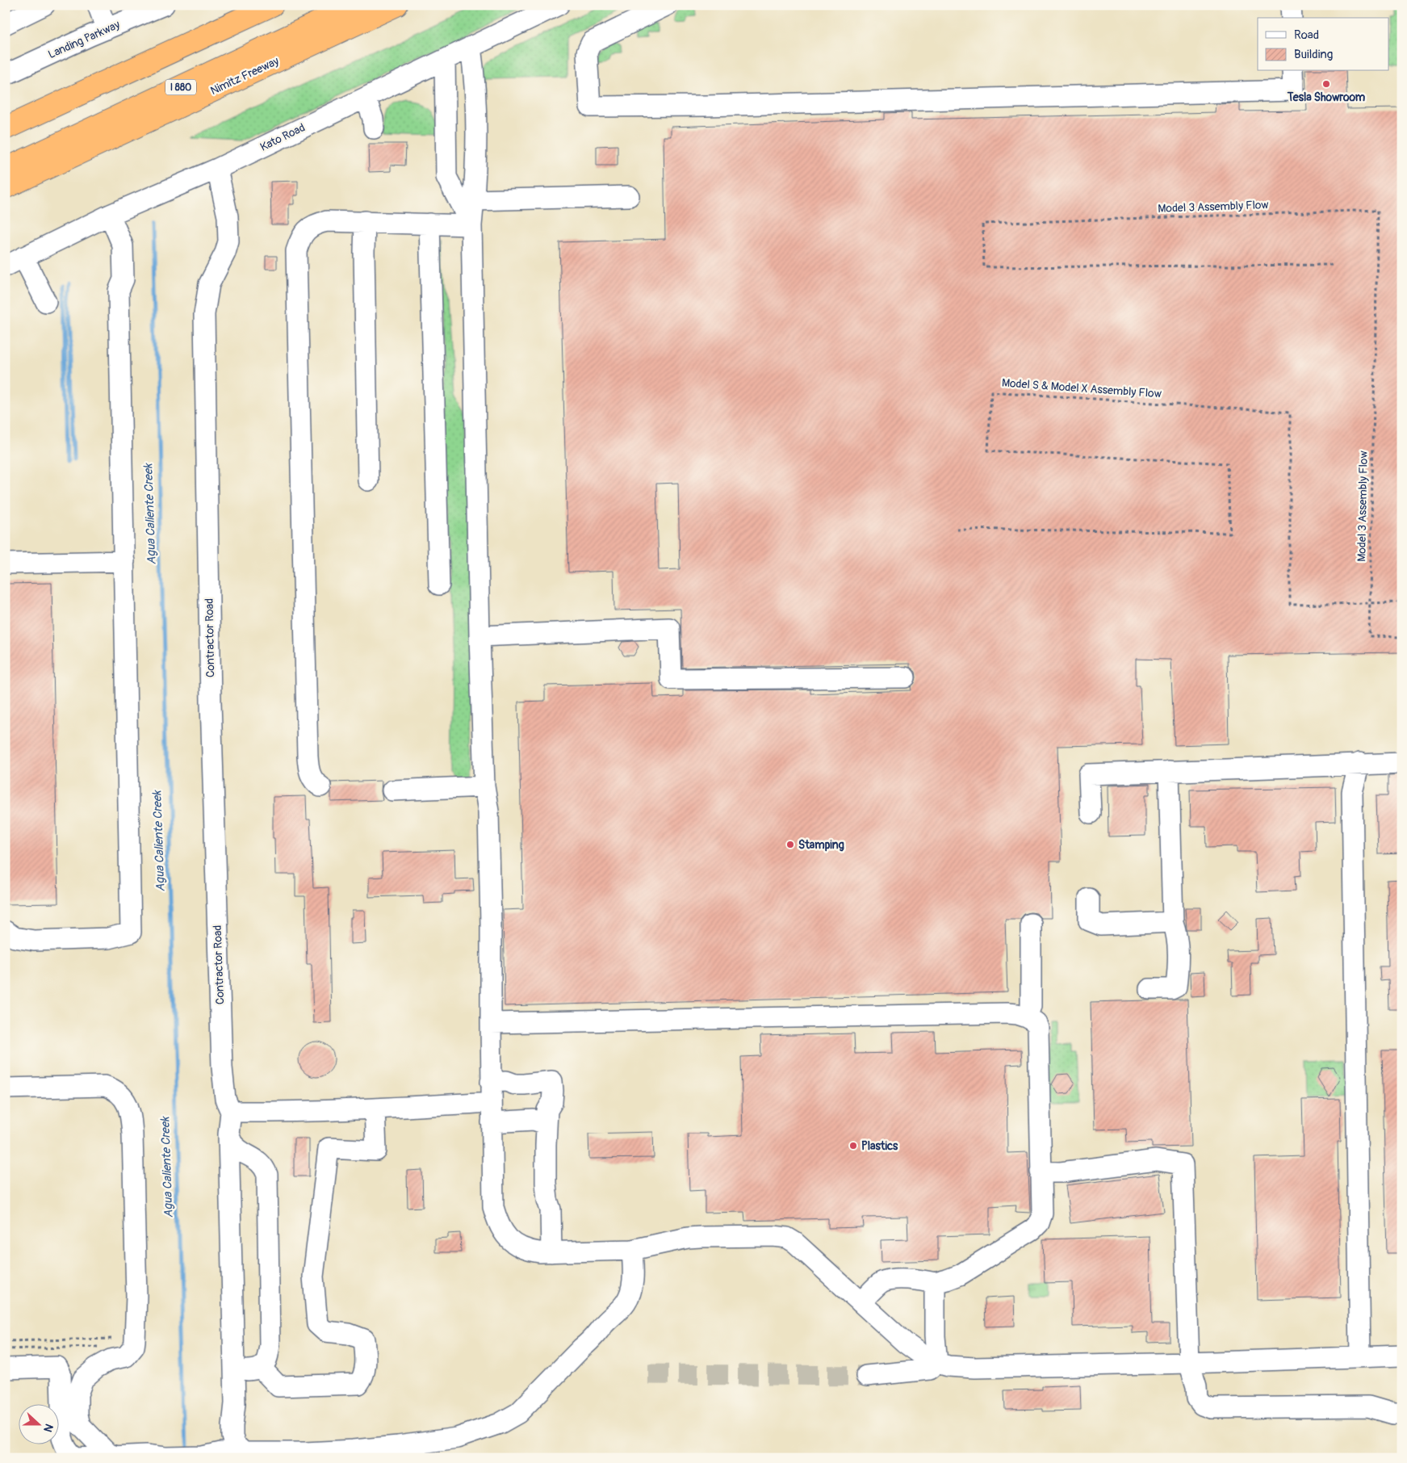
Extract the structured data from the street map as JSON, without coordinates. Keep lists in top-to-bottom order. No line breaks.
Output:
{"streets":{"highway":["Nimitz Freeway","I 880"],"street":["Landing Parkway","Kato Road","Contractor Road"],"path":["Model 3 Assembly Flow","Model S & Model X Assembly Flow"]},"crossings":[["Kato Road","Contractor Road"]],"water":["Agua Caliente Creek"],"places":["Tesla Showroom","Stamping","Plastics"],"legend":["Road","Building"],"north":"right"}
